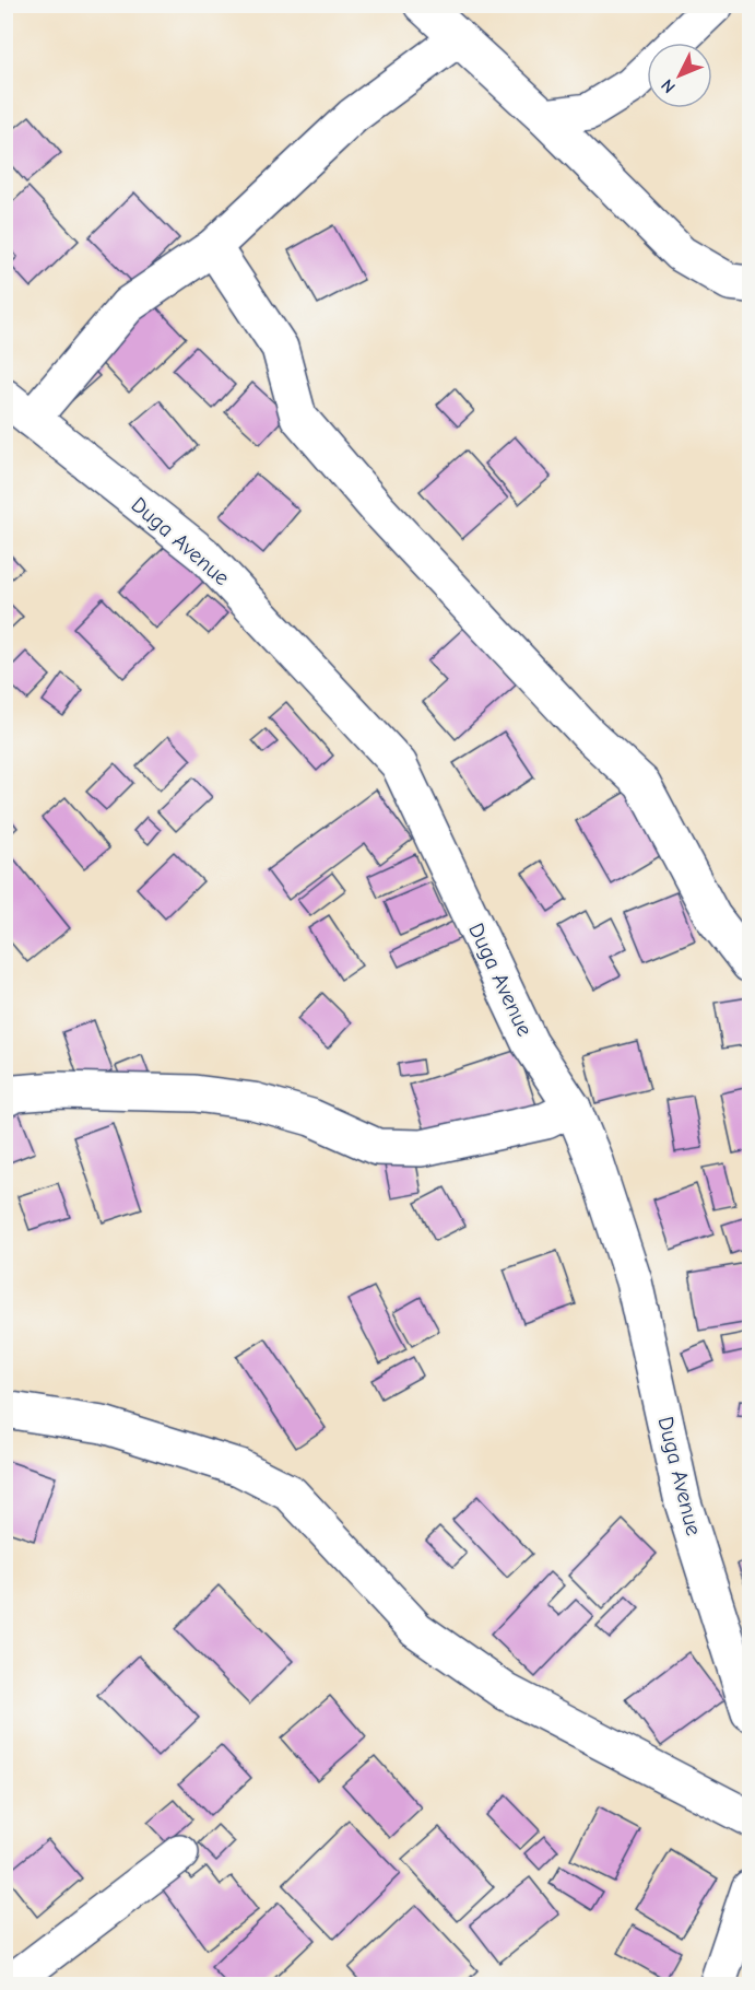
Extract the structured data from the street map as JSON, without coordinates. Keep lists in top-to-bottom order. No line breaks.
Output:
{"streets":{"street":["Duga Avenue"]},"north":"bottom left"}
